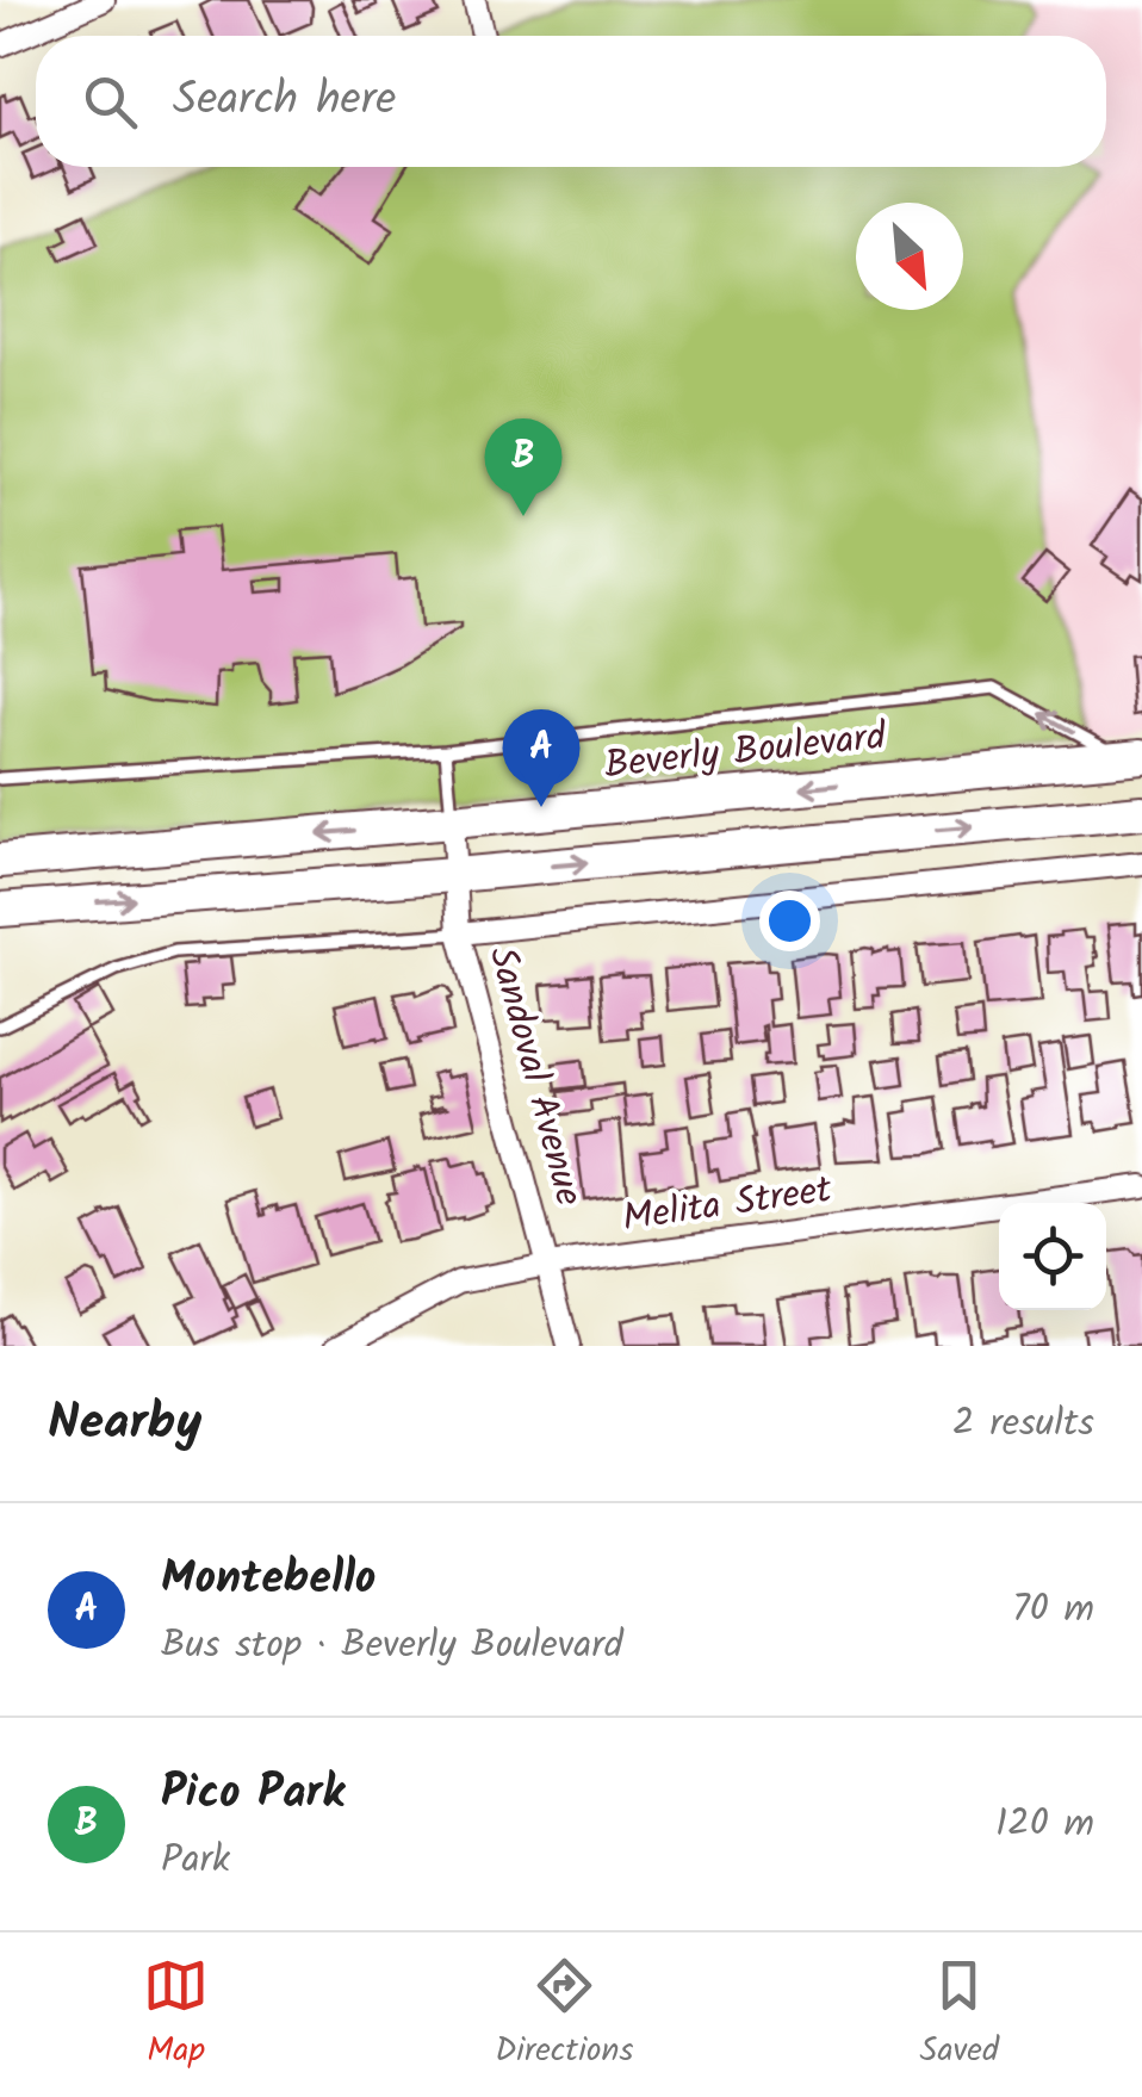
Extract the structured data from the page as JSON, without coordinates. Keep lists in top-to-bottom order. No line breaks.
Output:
{"streets":{"main road":["Beverly Boulevard"],"street":["Sandoval Avenue","Melita Street"]},"crossings":[["Beverly Boulevard","Sandoval Avenue"],["Sandoval Avenue","Melita Street"]],"north":"bottom right","page":{"search":"Search here","pins":["B","A"],"heading":["Nearby","2 results"],"list":[{"mark":"A","name":"Montebello","note":"Bus stop · Beverly Boulevard","value":"70 m"},{"mark":"B","name":"Pico Park","note":"Park","value":"120 m"}],"nav":["Map","Directions","Saved"]}}
